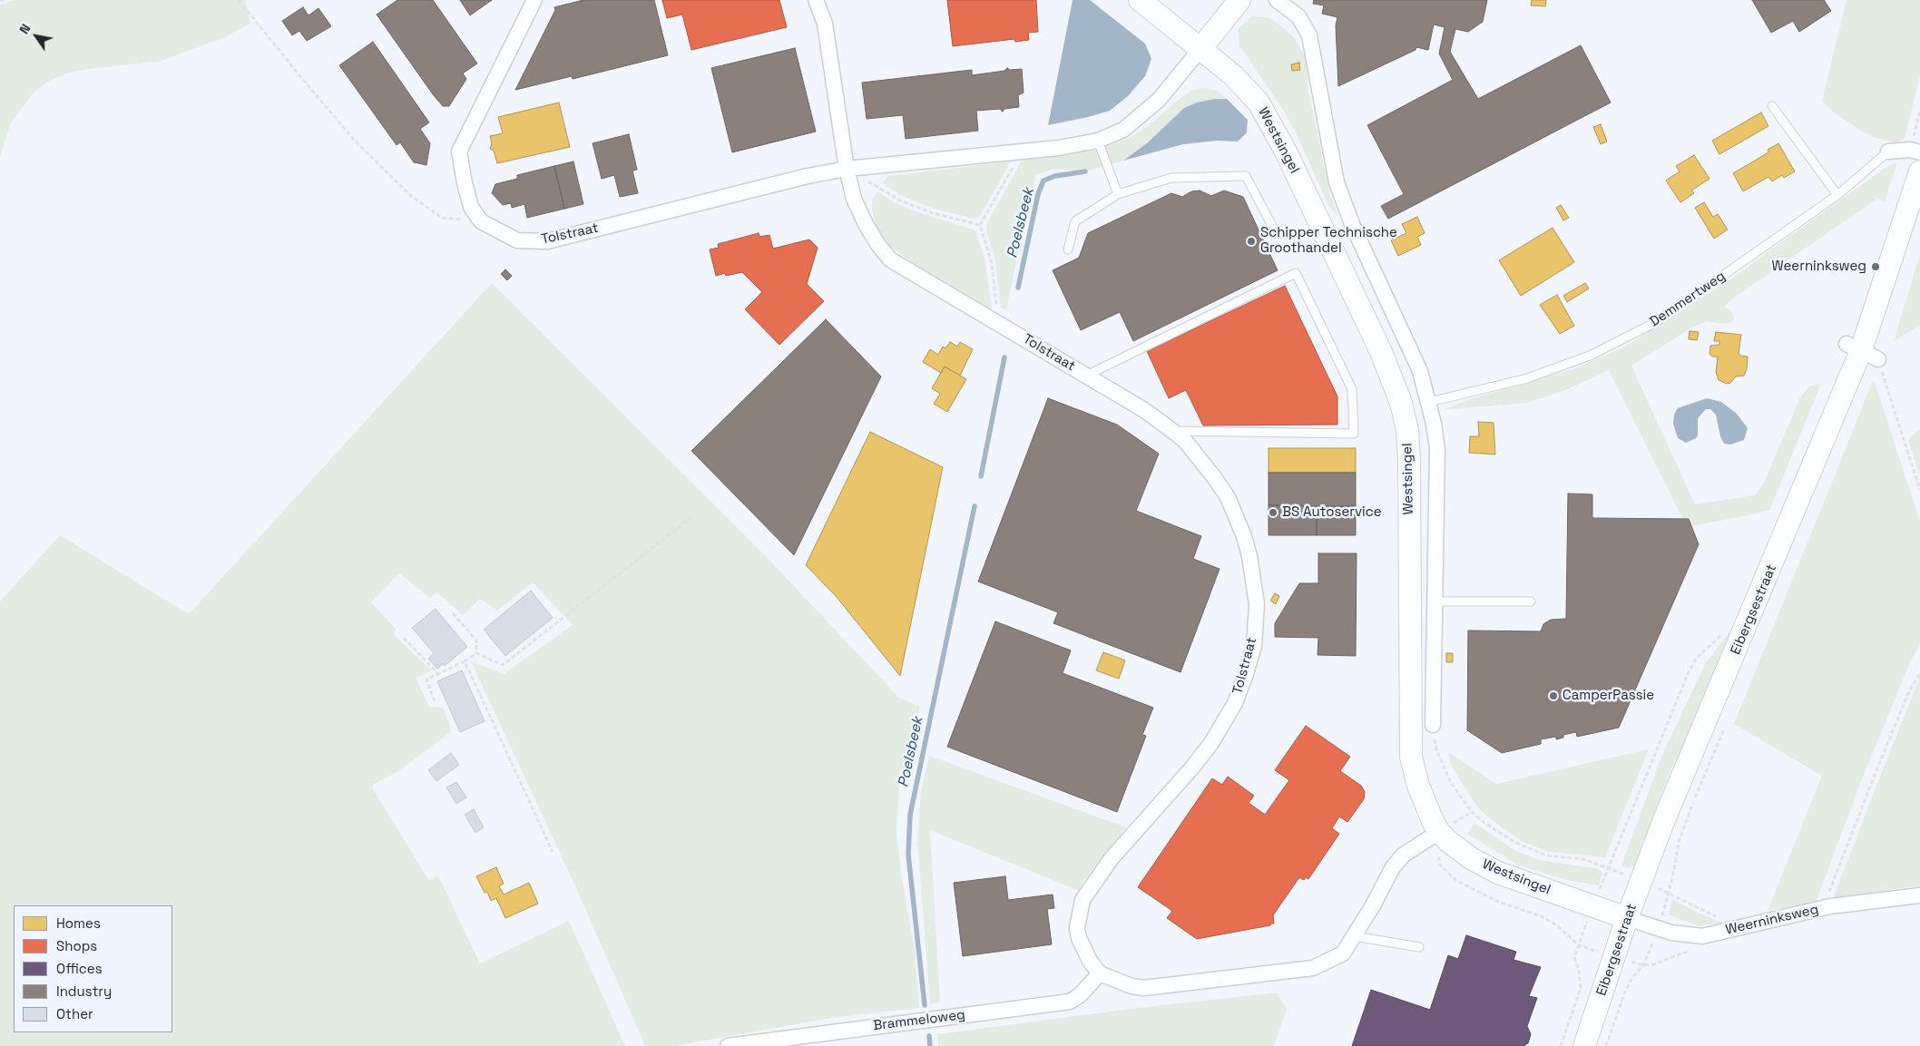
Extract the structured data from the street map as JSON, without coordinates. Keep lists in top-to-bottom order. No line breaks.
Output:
{"streets":{"main road":["Westsingel","Eibergsestraat"],"street":["Tolstraat","Demmertweg","Weerninksweg","Brammeloweg"]},"crossings":[["Westsingel","Tolstraat"],["Westsingel","Demmertweg"],["Westsingel","Eibergsestraat"],["Westsingel","Weerninksweg"],["Tolstraat","Brammeloweg"],["Eibergsestraat","Weerninksweg"]],"water":["Poelsbeek"],"places":["Schipper Technische Groothandel","Weerninksweg","BS Autoservice","CamperPassie"],"legend":["Homes","Shops","Offices","Industry","Other"],"north":"top left"}
